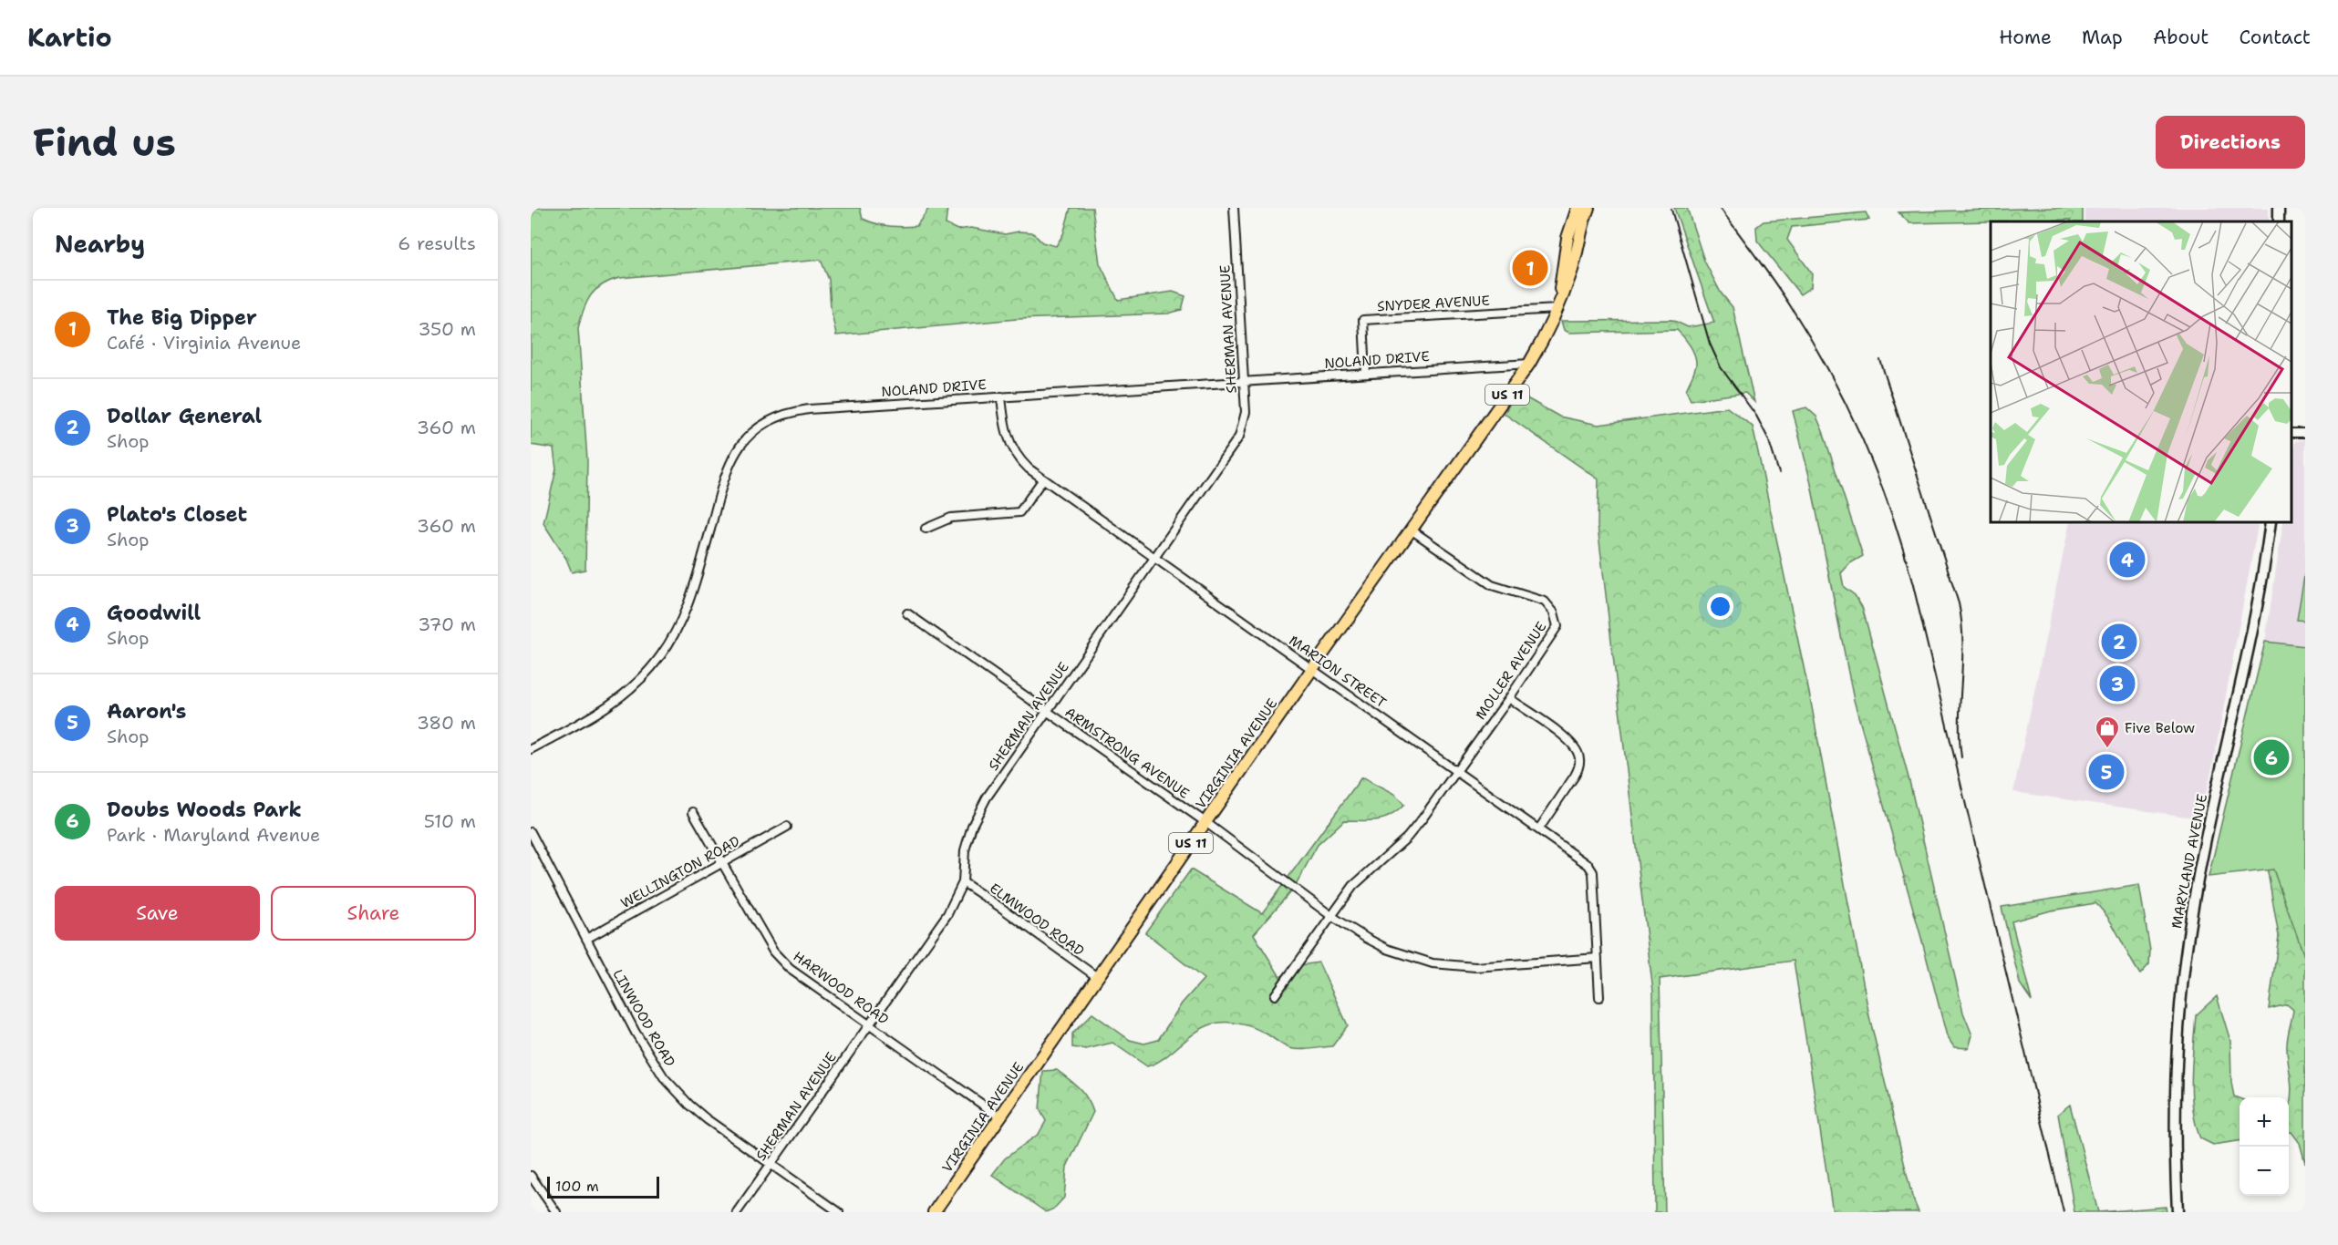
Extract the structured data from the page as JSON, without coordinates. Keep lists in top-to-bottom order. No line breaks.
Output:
{"streets":{"main road":["US 11","VIRGINIA AVENUE","MARYLAND AVENUE"],"street":["SNYDER AVENUE","SHERMAN AVENUE","NOLAND DRIVE","MOLLER AVENUE","MARION STREET","ARMSTRONG AVENUE","WELLINGTON ROAD","ELMWOOD ROAD","HARWOOD ROAD","LINWOOD ROAD"]},"crossings":[["SNYDER AVENUE","NOLAND DRIVE"],["SNYDER AVENUE","VIRGINIA AVENUE"],["SHERMAN AVENUE","NOLAND DRIVE"],["SHERMAN AVENUE","MARION STREET"],["SHERMAN AVENUE","ARMSTRONG AVENUE"],["SHERMAN AVENUE","ELMWOOD ROAD"],["SHERMAN AVENUE","HARWOOD ROAD"],["SHERMAN AVENUE","LINWOOD ROAD"],["NOLAND DRIVE","MARION STREET"],["NOLAND DRIVE","VIRGINIA AVENUE"],["MOLLER AVENUE","MARION STREET"],["MOLLER AVENUE","ARMSTRONG AVENUE"],["MOLLER AVENUE","VIRGINIA AVENUE"],["MARION STREET","ARMSTRONG AVENUE"],["MARION STREET","VIRGINIA AVENUE"],["ARMSTRONG AVENUE","VIRGINIA AVENUE"],["VIRGINIA AVENUE","ELMWOOD ROAD"],["VIRGINIA AVENUE","HARWOOD ROAD"],["WELLINGTON ROAD","HARWOOD ROAD"],["WELLINGTON ROAD","LINWOOD ROAD"]],"places":{"shop":["Five Below"]},"scale_bar":"100 m","page":{"header":"Kartio","nav":["Home","Map","About","Contact"],"buttons":["Directions",["Save","Share"]],"title":"Find us","heading":["Nearby","6 results"],"pins":["1","4","2","3","6","5"],"list":[{"mark":"1","name":"The Big Dipper","note":"Café · Virginia Avenue","value":"350 m"},{"mark":"2","name":"Dollar General","note":"Shop","value":"360 m"},{"mark":"3","name":"Plato's Closet","note":"Shop","value":"360 m"},{"mark":"4","name":"Goodwill","note":"Shop","value":"370 m"},{"mark":"5","name":"Aaron's","note":"Shop","value":"380 m"},{"mark":"6","name":"Doubs Woods Park","note":"Park · Maryland Avenue","value":"510 m"}],"map_buttons":["+","−"],"scale":"100 m"}}
